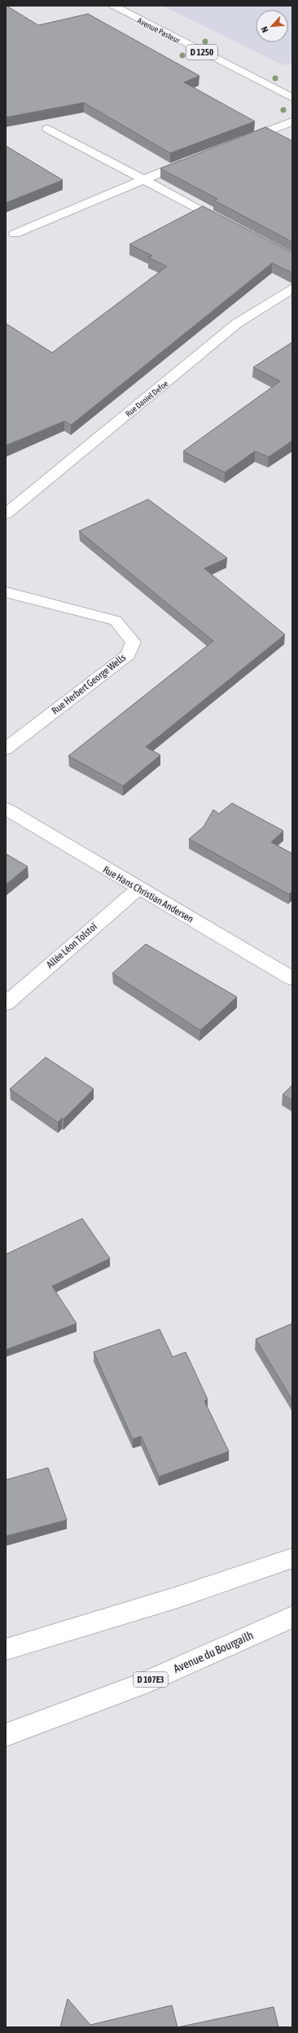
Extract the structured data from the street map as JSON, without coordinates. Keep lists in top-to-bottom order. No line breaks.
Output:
{"streets":{"street":["Avenue Pasteur","D 1250","Rue Daniel Defoe","Rue Herbert George Wells","Rue Hans Christian Andersen","Allée Léon Tolstoï","Avenue du Bourgailh","D 107E3"]},"crossings":[["Rue Hans Christian Andersen","Allée Léon Tolstoï"]],"north":"bottom left"}
